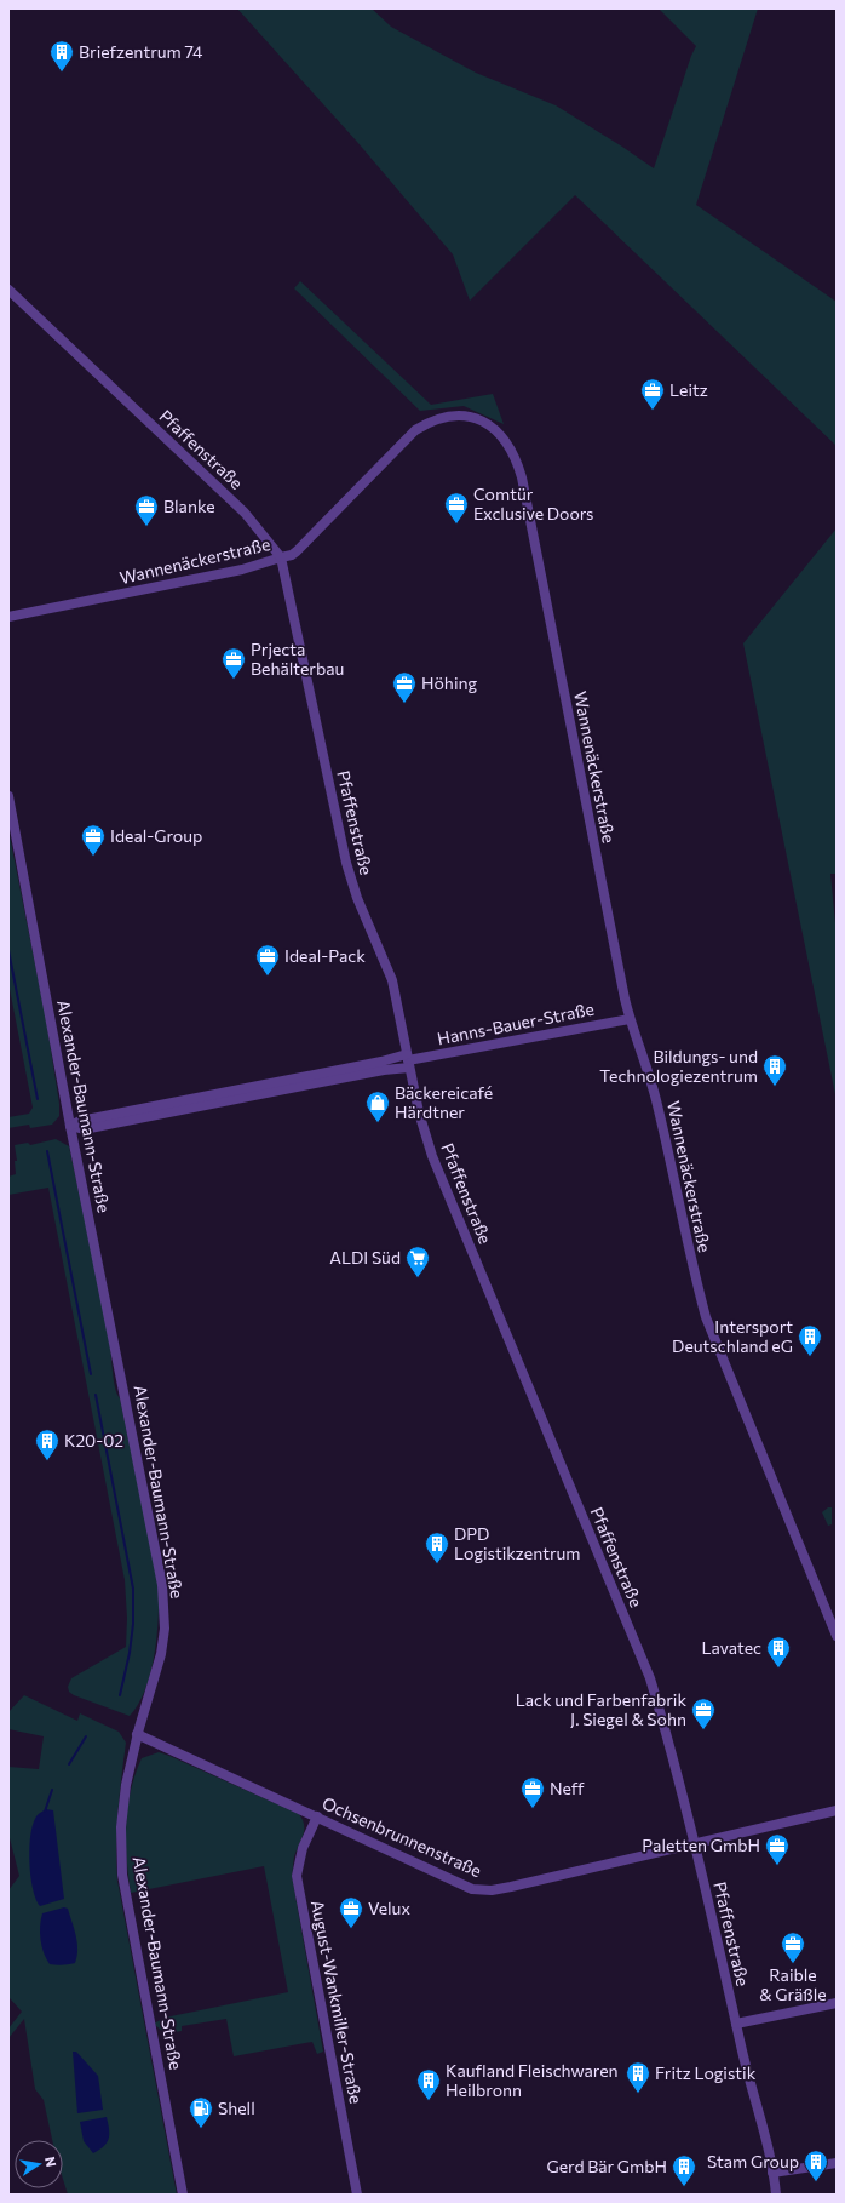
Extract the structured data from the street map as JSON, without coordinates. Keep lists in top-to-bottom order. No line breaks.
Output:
{"streets":{"street":["Pfaffenstraße","Wannenäckerstraße","Hanns-Bauer-Straße","Alexander-Baumann-Straße","Ochsenbrunnenstraße","August-Wankmiller-Straße"]},"crossings":[["Pfaffenstraße","Wannenäckerstraße"],["Pfaffenstraße","Hanns-Bauer-Straße"],["Pfaffenstraße","Ochsenbrunnenstraße"],["Wannenäckerstraße","Hanns-Bauer-Straße"],["Hanns-Bauer-Straße","Alexander-Baumann-Straße"],["Alexander-Baumann-Straße","Ochsenbrunnenstraße"],["Ochsenbrunnenstraße","August-Wankmiller-Straße"]],"places":{"building":["Briefzentrum 74","Bildungs- und Technologiezentrum","Intersport Deutschland eG","K20-02","DPD Logistikzentrum","Lavatec","Fritz Logistik","Kaufland Fleischwaren Heilbronn","Stam Group","Gerd Bär GmbH"],"office":["Leitz","Comtür Exclusive Doors","Blanke","Prjecta Behälterbau","Höhing","Ideal-Group","Ideal-Pack","Lack und Farbenfabrik J. Siegel & Sohn","Neff","Paletten GmbH","Velux","Raible & Gräßle"],"shop":["Bäckereicafé Härdtner"],"supermarket":["ALDI Süd"],"fuel station":["Shell"]},"north":"right"}
